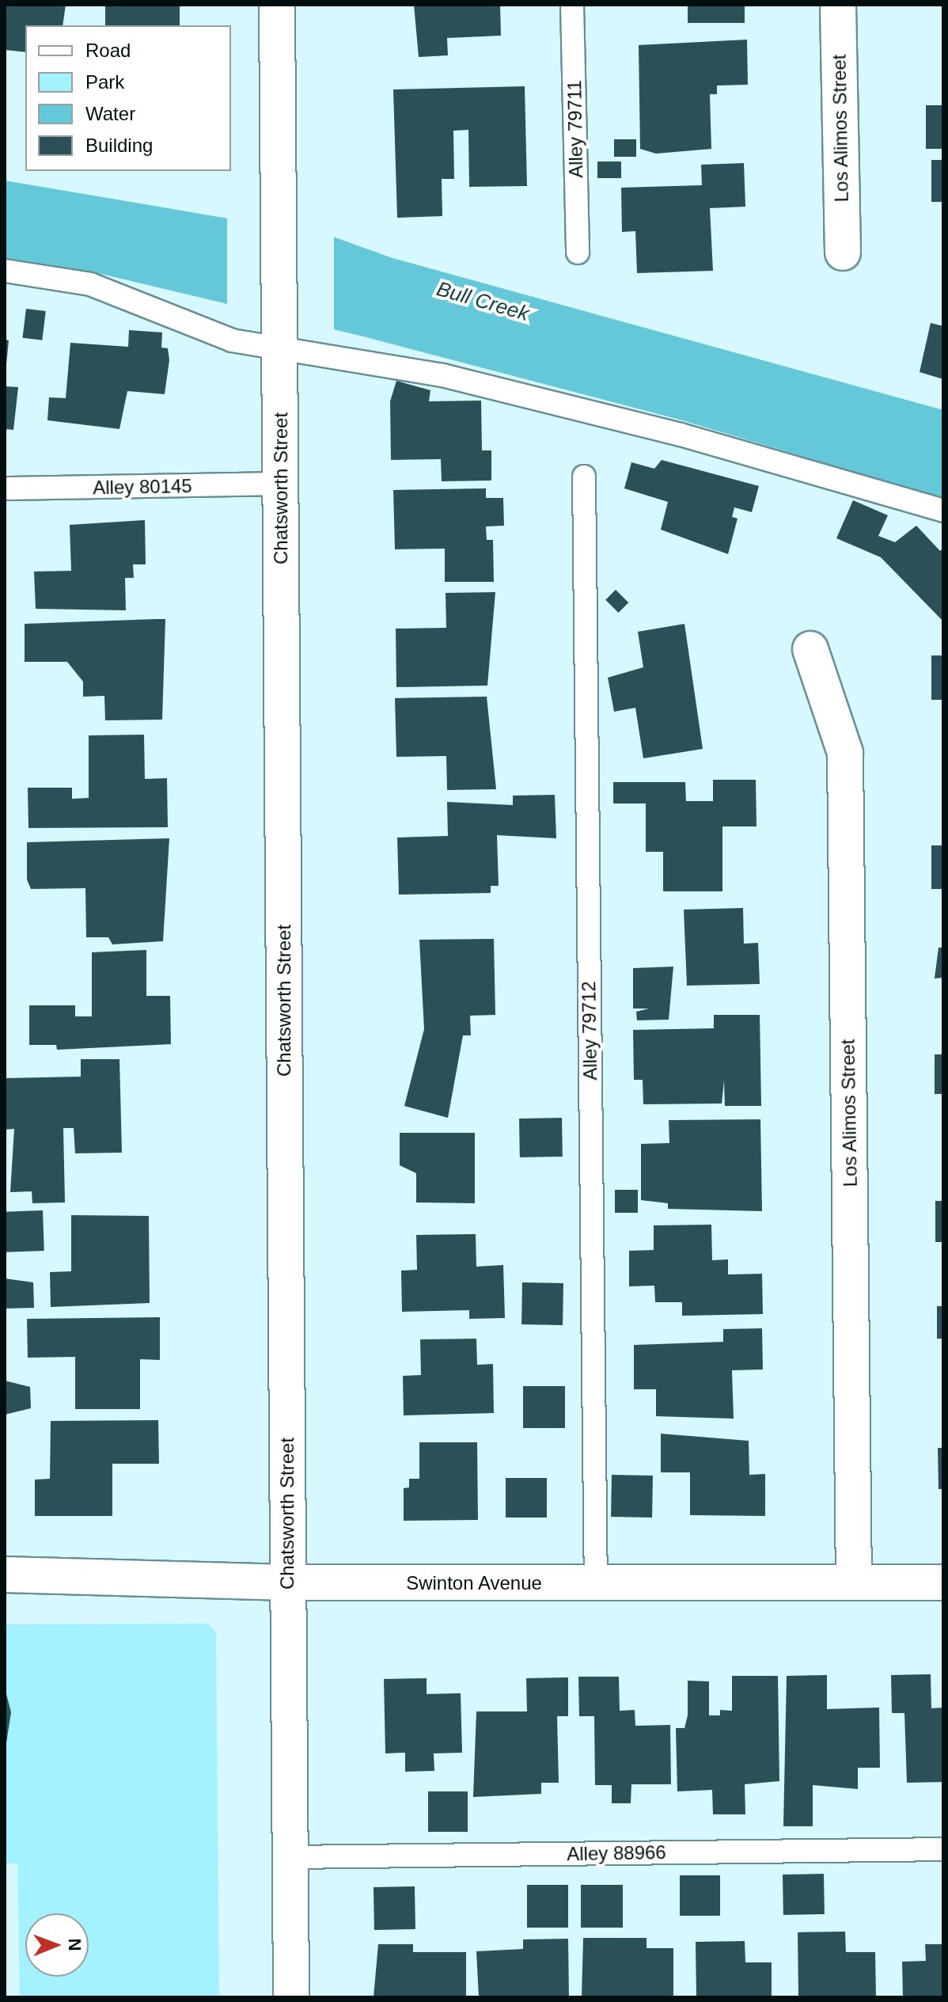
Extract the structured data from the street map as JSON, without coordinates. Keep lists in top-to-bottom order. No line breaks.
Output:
{"streets":{"street":["Los Alimos Street","Chatsworth Street","Swinton Avenue"],"lane":["Alley 79711","Alley 80145","Alley 79712","Alley 88966"]},"crossings":[["Los Alimos Street","Swinton Avenue"],["Alley 80145","Chatsworth Street"],["Chatsworth Street","Swinton Avenue"],["Chatsworth Street","Alley 88966"],["Alley 79712","Swinton Avenue"]],"water":["Bull Creek"],"legend":["Road","Park","Water","Building"],"north":"right"}
